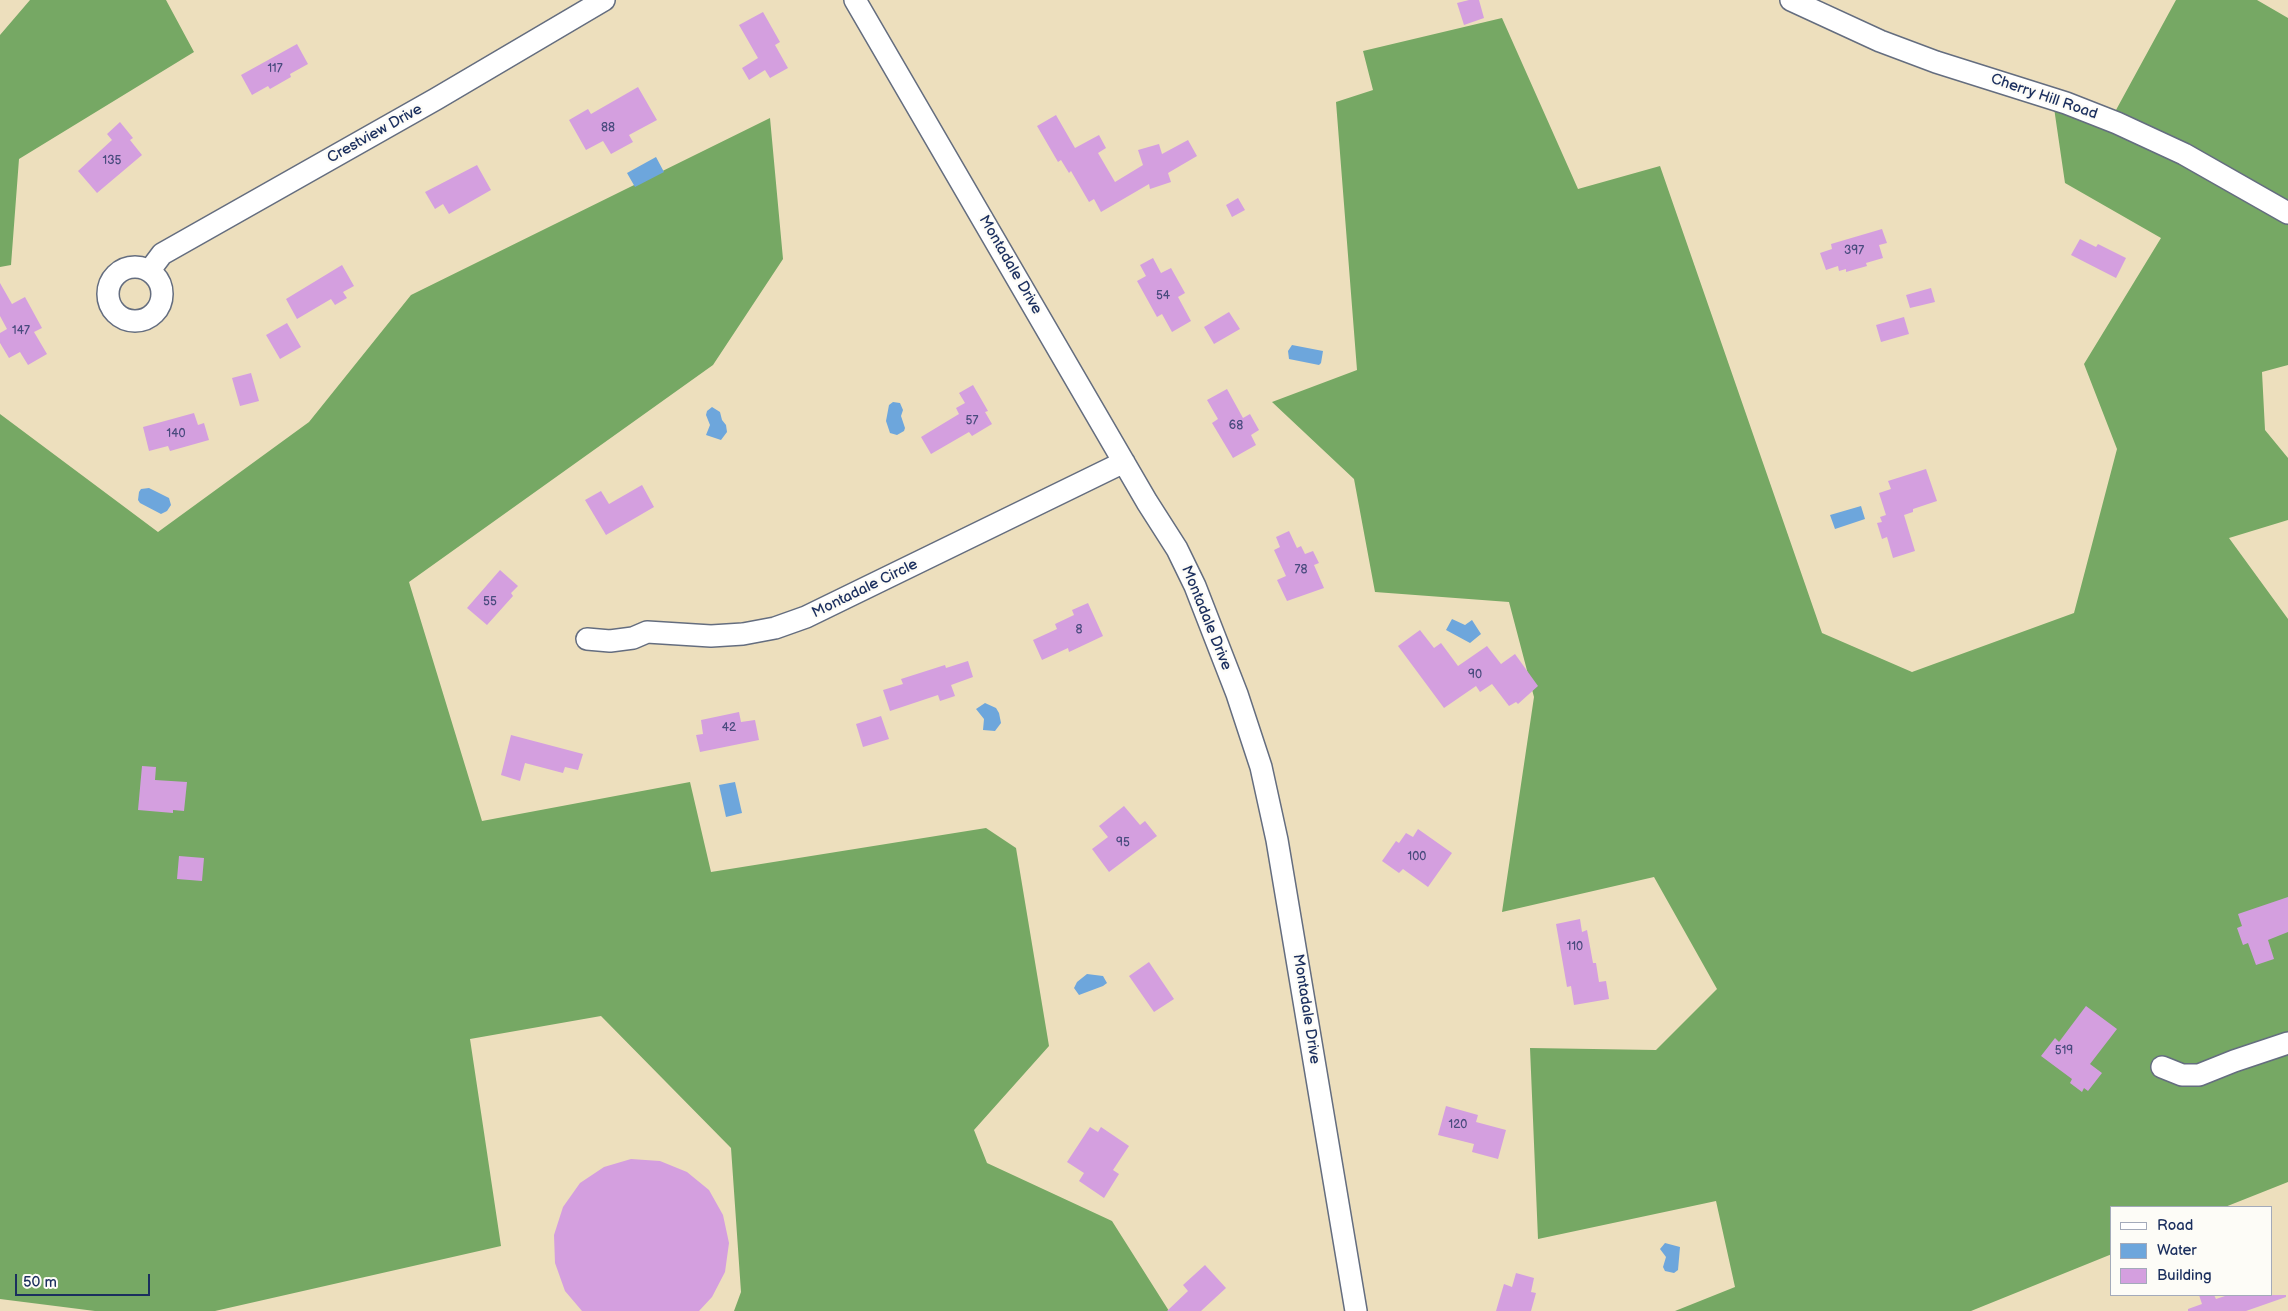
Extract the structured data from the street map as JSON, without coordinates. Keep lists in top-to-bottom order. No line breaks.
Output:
{"streets":{"street":["Cherry Hill Road","Crestview Drive","Montadale Drive","Montadale Circle"]},"crossings":[["Montadale Drive","Montadale Circle"]],"house_numbers":["117","88","135","397","54","147","57","68","140","78","55","8","90","42","95","100","110","519","120"],"legend":["Road","Water","Building"],"scale_bar":"50 m"}
